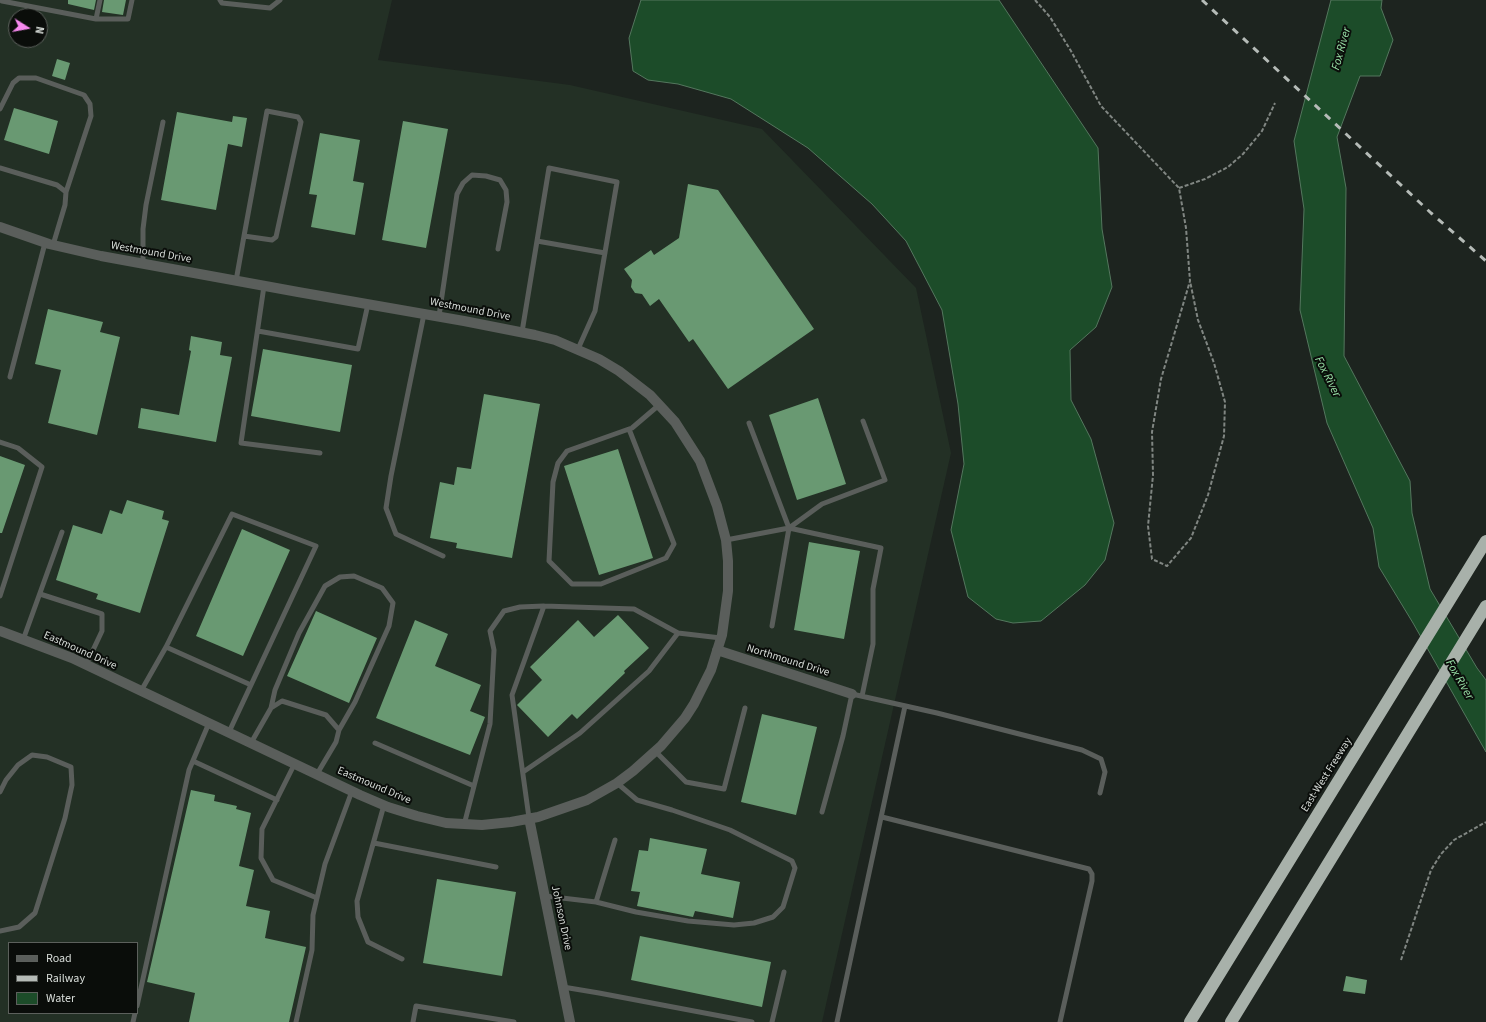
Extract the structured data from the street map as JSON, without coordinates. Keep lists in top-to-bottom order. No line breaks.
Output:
{"streets":{"highway":["East-West Freeway"],"street":["Westmound Drive","Eastmound Drive","Northmound Drive","Johnson Drive"]},"crossings":[["Westmound Drive","Eastmound Drive"],["Westmound Drive","Northmound Drive"],["Eastmound Drive","Northmound Drive"],["Eastmound Drive","Johnson Drive"]],"water":["Fox River"],"legend":["Road","Railway","Water"],"north":"right"}
